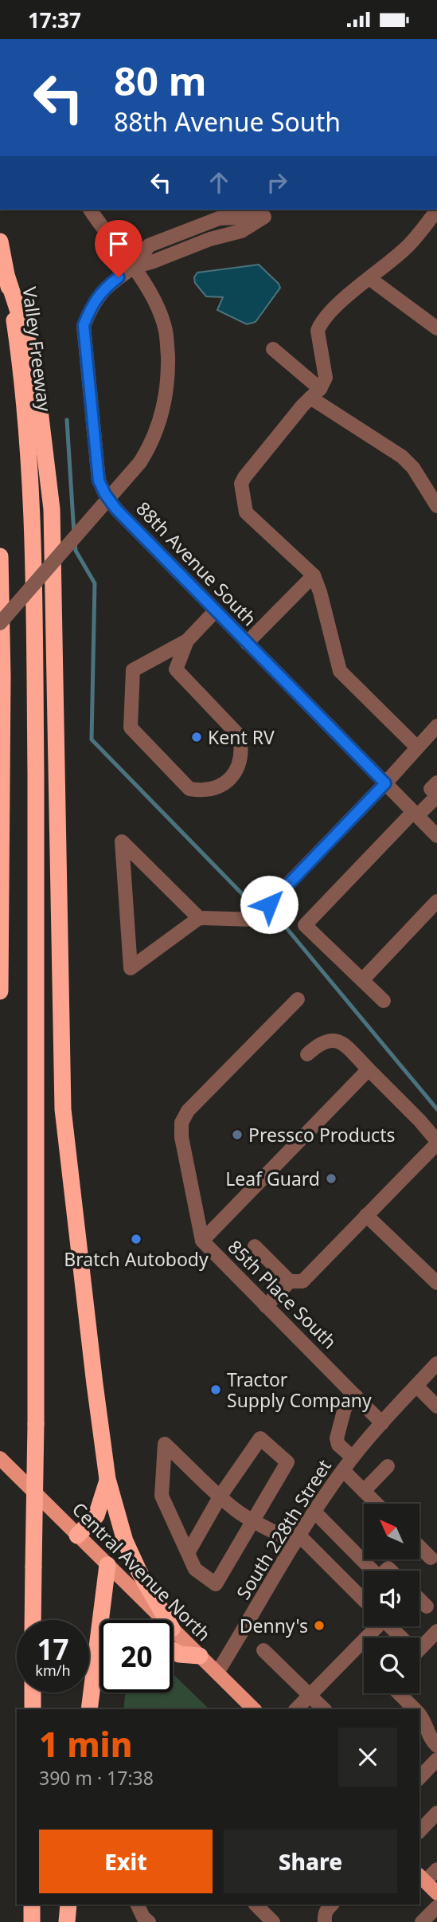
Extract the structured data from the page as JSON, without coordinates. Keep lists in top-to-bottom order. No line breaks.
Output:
{"streets":{"highway":["Valley Freeway"],"main road":["Central Avenue North"],"street":["88th Avenue South","85th Place South","South 228th Street"]},"crossings":[["85th Place South","South 228th Street"],["South 228th Street","Central Avenue North"]],"places":["Kent RV","Pressco Products","Leaf Guard","Bratch Autobody","Tractor Supply Company","Denny's"],"north":"top left","page":{"status":"17:37","turn":["80 m","88th Avenue South"],"speed":"17 km/h","limit":"20","heading":["1 min","390 m · 17:38"],"buttons":["Exit","Share"]}}
